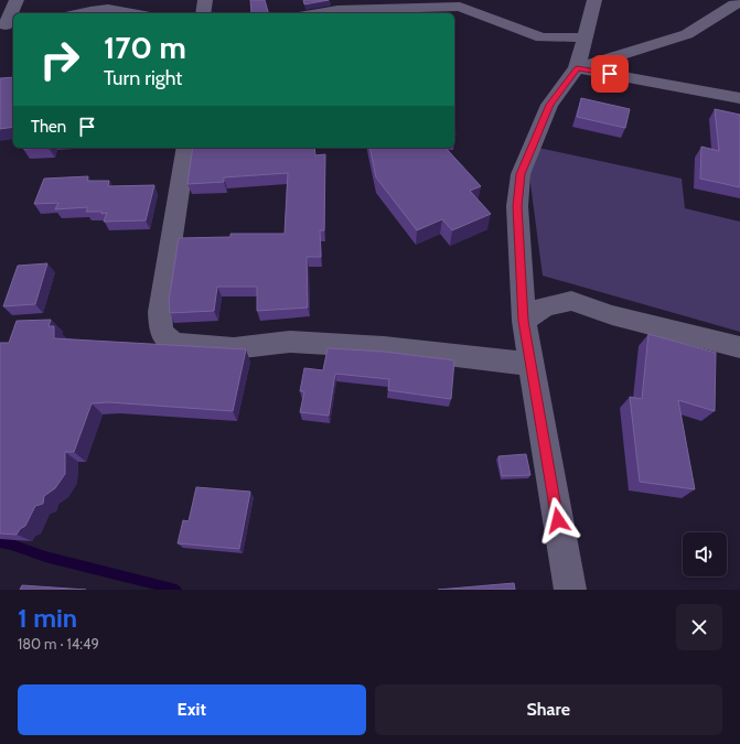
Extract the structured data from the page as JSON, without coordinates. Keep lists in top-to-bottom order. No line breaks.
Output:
{"page":{"turn":["170 m","Turn right"],"then":"Then","heading":["1 min","180 m · 14:49"],"buttons":["Exit","Share"]}}
